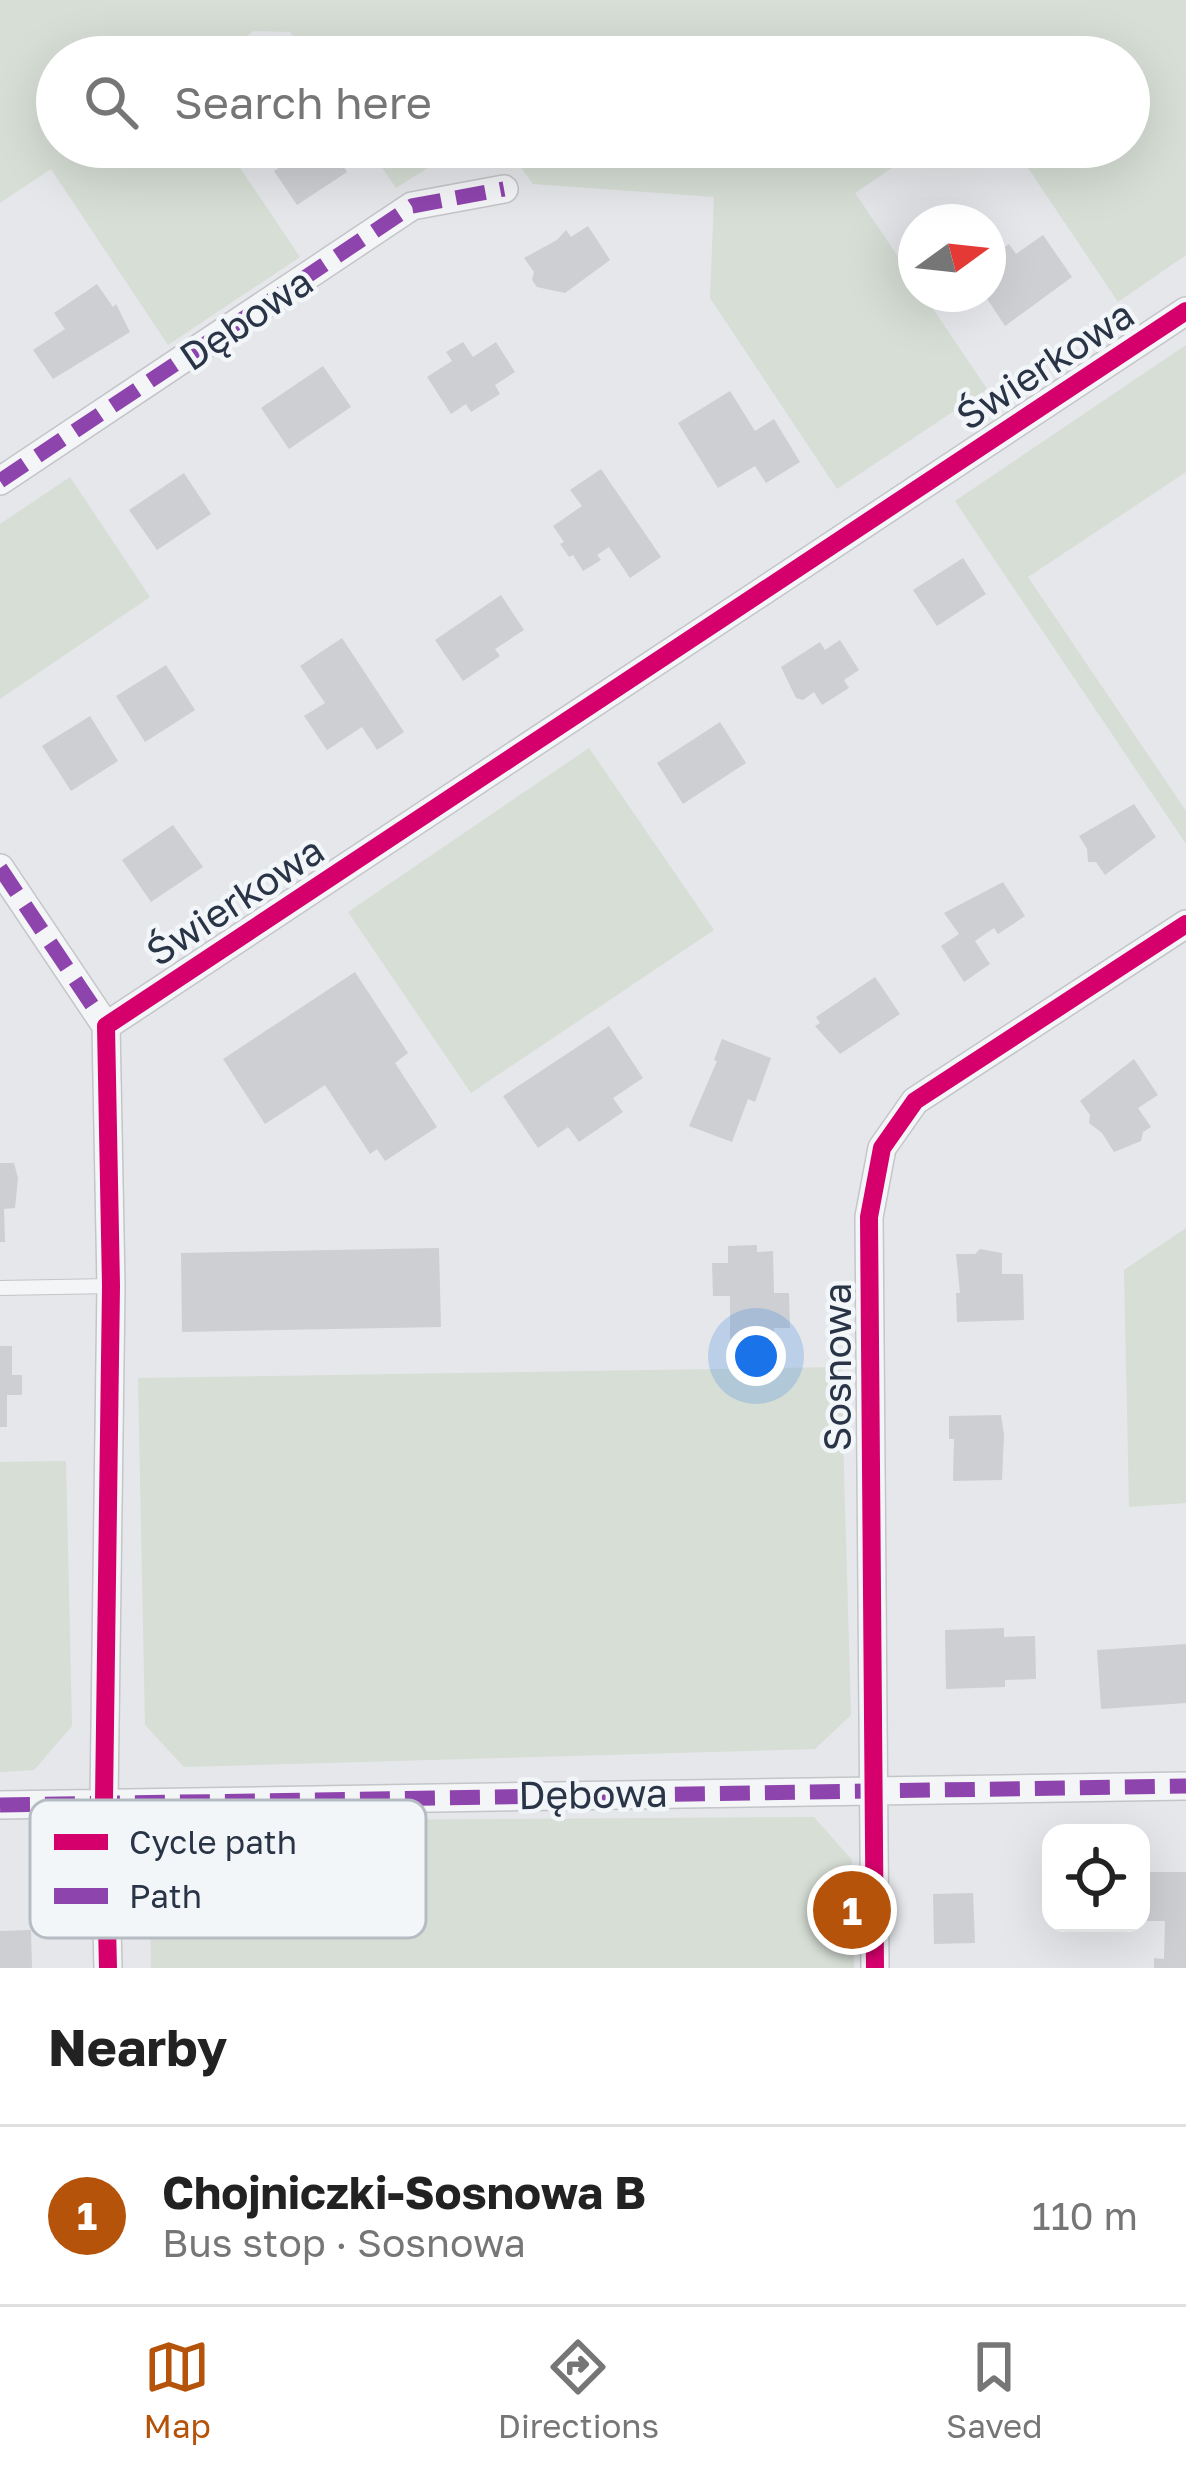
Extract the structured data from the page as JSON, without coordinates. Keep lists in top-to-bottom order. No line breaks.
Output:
{"streets":{"street":["Dębowa","Świerkowa","Sosnowa"]},"crossings":[["Dębowa","Sosnowa"]],"legend":["Cycle path","Path"],"north":"right","page":{"search":"Search here","pins":"1","heading":"Nearby","list":[{"mark":"1","name":"Chojniczki-Sosnowa B","note":"Bus stop · Sosnowa","value":"110 m"}],"nav":["Map","Directions","Saved"]}}
